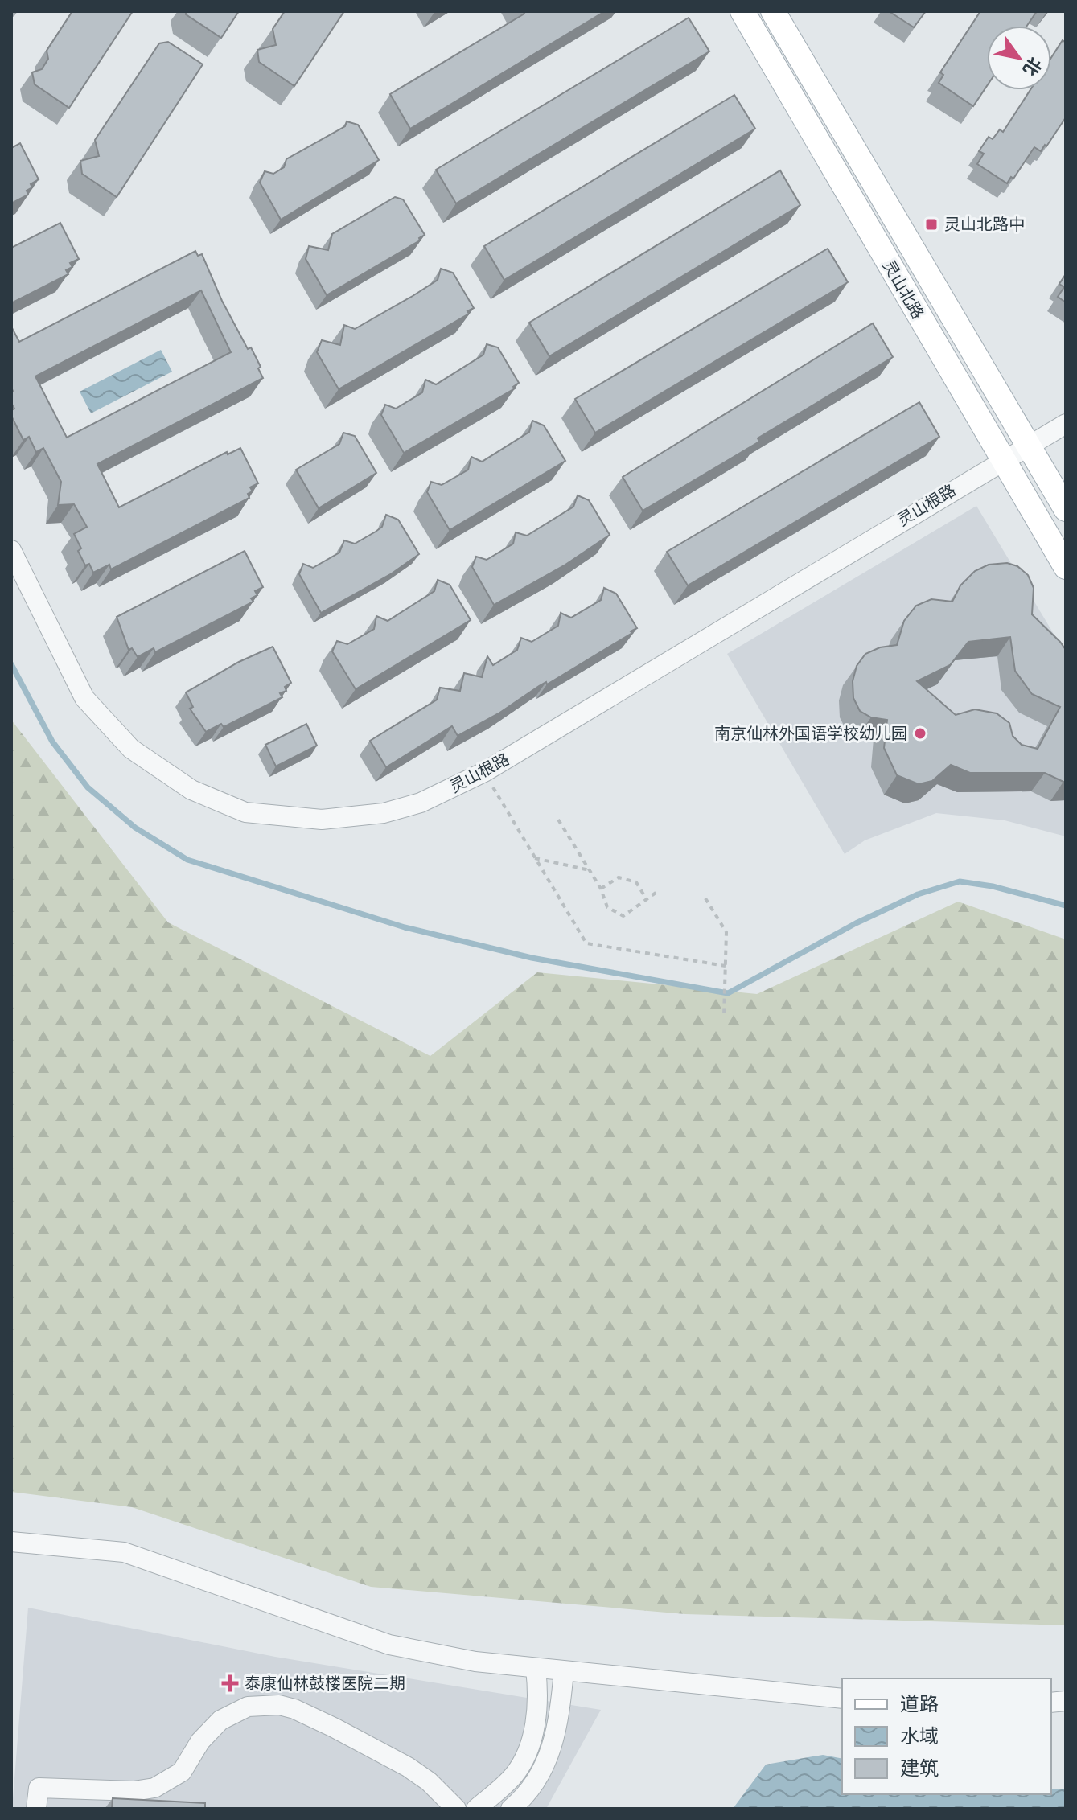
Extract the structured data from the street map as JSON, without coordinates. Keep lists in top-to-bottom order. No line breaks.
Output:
{"streets":{"main road":["灵山北路"],"street":["灵山根路"]},"crossings":[["灵山北路","灵山根路"]],"places":{"transit":["灵山北路中"],"other":["南京仙林外国语学校幼儿园"],"health":["泰康仙林鼓楼医院二期"]},"legend":["道路","水域","建筑"],"north":"bottom right"}
